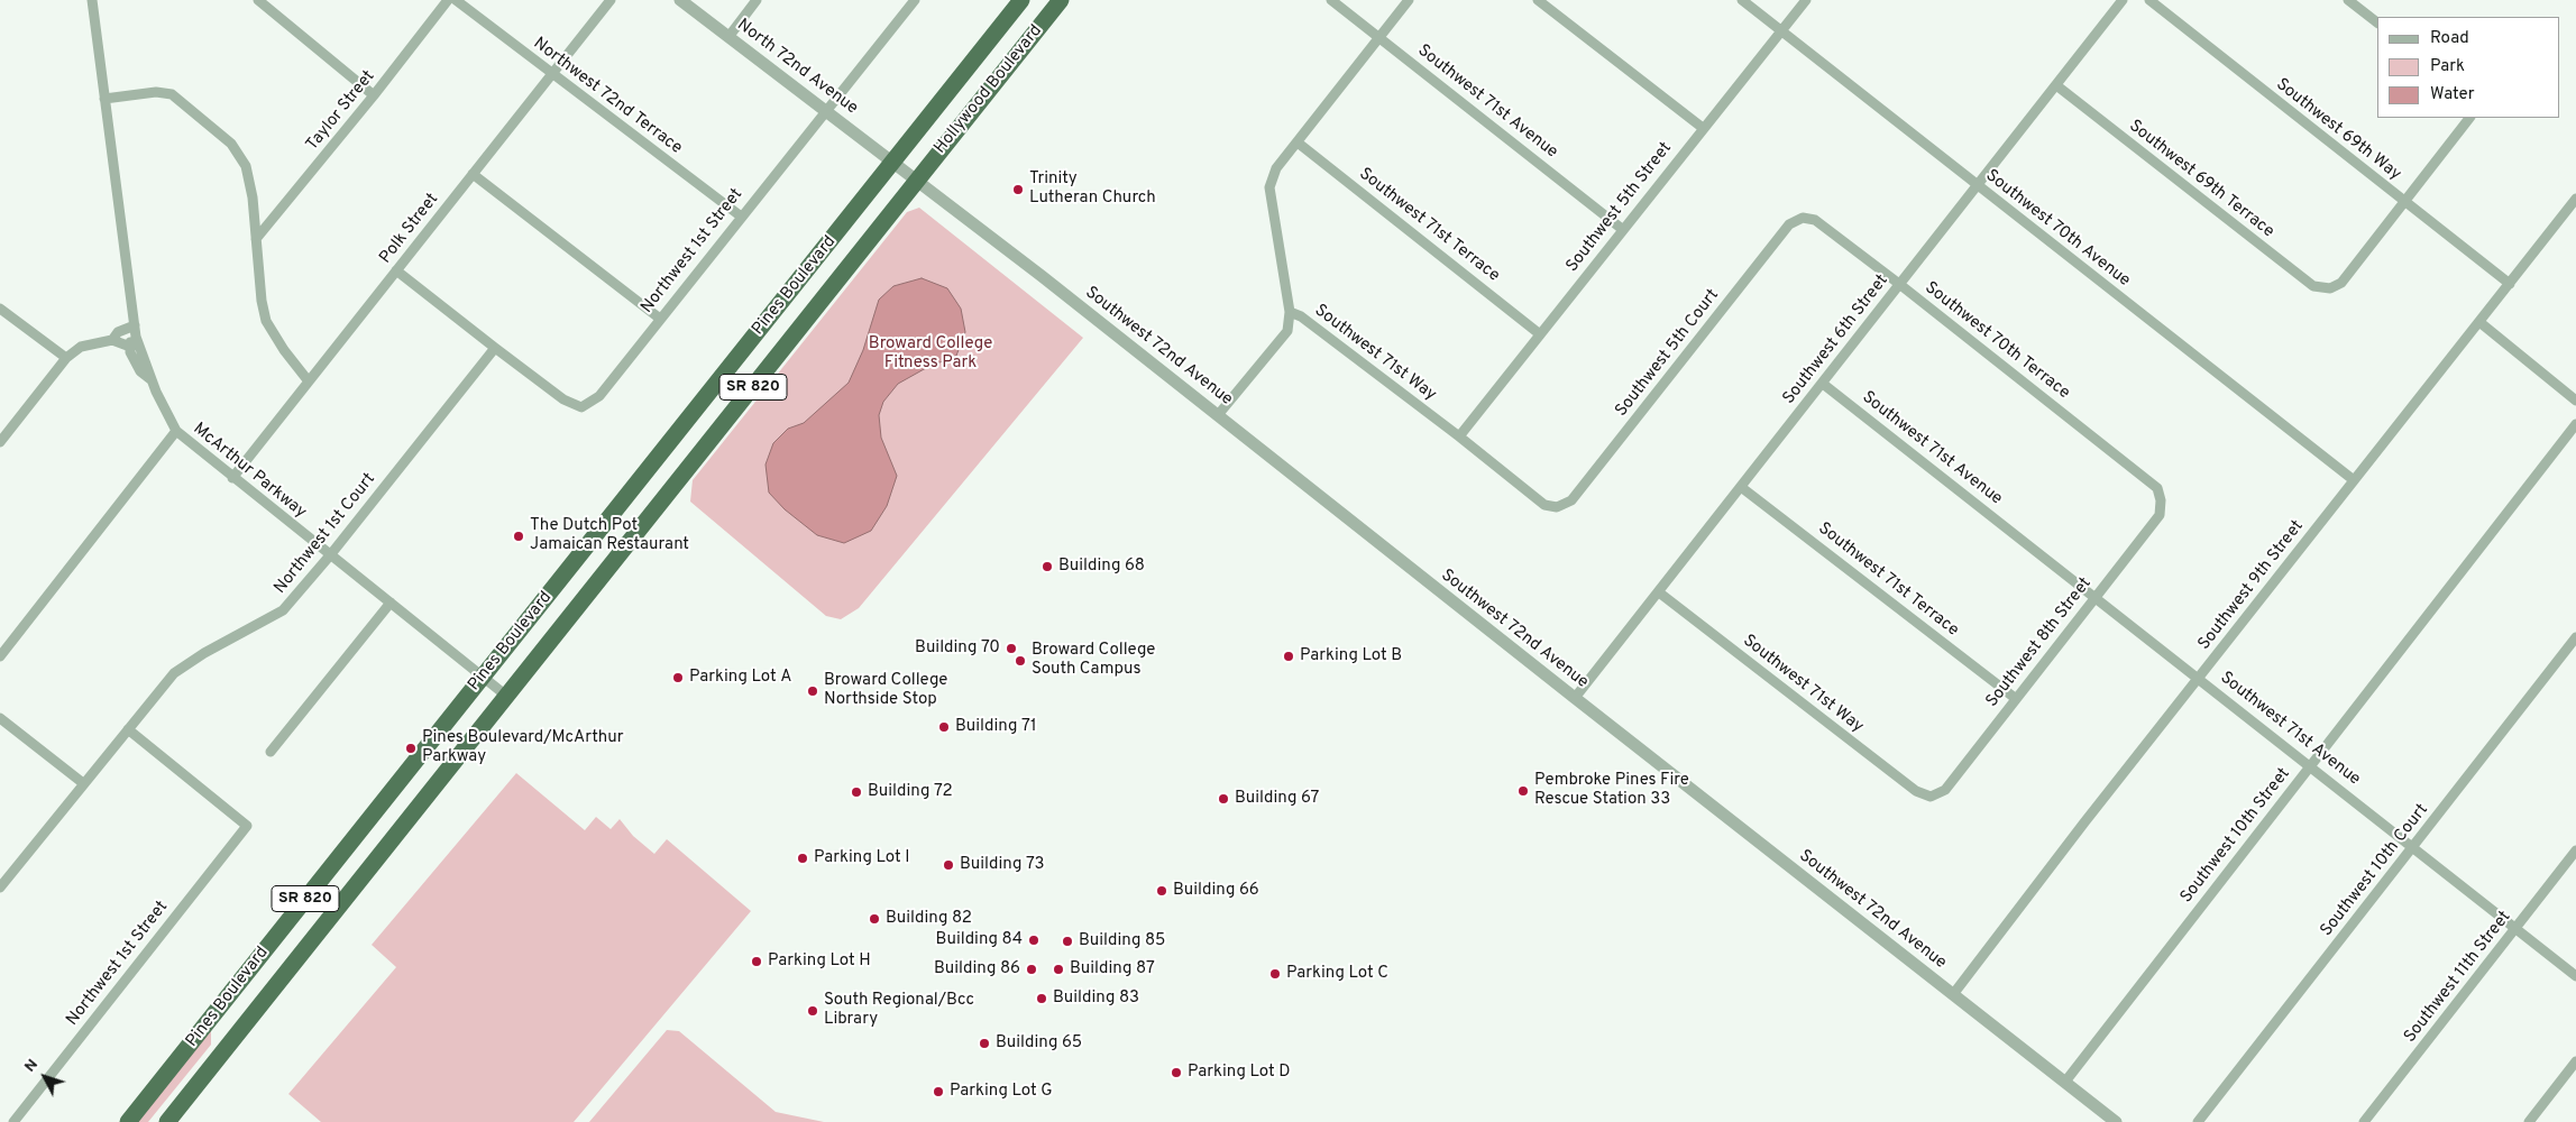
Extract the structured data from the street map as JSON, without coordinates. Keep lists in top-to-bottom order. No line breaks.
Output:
{"streets":{"highway":["Hollywood Boulevard","Pines Boulevard","SR 820"],"street":["North 72nd Avenue","Northwest 72nd Terrace","Southwest 71st Avenue","Taylor Street","Southwest 69th Way","Southwest 69th Terrace","Southwest 5th Street","Southwest 71st Terrace","Polk Street","Southwest 70th Avenue","Northwest 1st Street","Southwest 6th Street","Southwest 70th Terrace","Southwest 72nd Avenue","Southwest 71st Way","Southwest 5th Court","McArthur Parkway","Northwest 1st Court","Southwest 9th Street","Southwest 8th Street","Southwest 10th Street","Southwest 10th Court","Southwest 11th Street"]},"crossings":[["North 72nd Avenue","Hollywood Boulevard"],["North 72nd Avenue","Northwest 1st Street"],["North 72nd Avenue","Pines Boulevard"],["North 72nd Avenue","Southwest 72nd Avenue"],["Hollywood Boulevard","Pines Boulevard"],["Hollywood Boulevard","Southwest 72nd Avenue"],["Northwest 72nd Terrace","Polk Street"],["Northwest 72nd Terrace","Northwest 1st Street"],["Southwest 71st Avenue","Southwest 5th Street"],["Southwest 71st Avenue","Southwest 6th Street"],["Southwest 71st Avenue","Southwest 71st Way"],["Southwest 71st Avenue","Southwest 9th Street"],["Southwest 71st Avenue","Southwest 8th Street"],["Southwest 71st Avenue","Southwest 10th Street"],["Southwest 71st Avenue","Southwest 10th Court"],["Southwest 71st Avenue","Southwest 11th Street"],["Southwest 69th Way","Southwest 69th Terrace"],["Southwest 69th Way","Southwest 9th Street"],["Southwest 69th Terrace","Southwest 6th Street"],["Southwest 5th Street","Southwest 71st Terrace"],["Southwest 5th Street","Southwest 70th Avenue"],["Southwest 5th Street","Southwest 71st Way"],["Southwest 71st Terrace","Southwest 6th Street"],["Southwest 71st Terrace","Southwest 71st Way"],["Southwest 71st Terrace","Southwest 8th Street"],["Polk Street","McArthur Parkway"],["Southwest 70th Avenue","Southwest 6th Street"],["Southwest 70th Avenue","Southwest 9th Street"],["Northwest 1st Street","Northwest 1st Court"],["Pines Boulevard","Southwest 72nd Avenue"],["Pines Boulevard","McArthur Parkway"],["Southwest 6th Street","Southwest 70th Terrace"],["Southwest 6th Street","Southwest 72nd Avenue"],["Southwest 6th Street","Southwest 71st Way"],["Southwest 70th Terrace","Southwest 5th Court"],["Southwest 70th Terrace","Southwest 8th Street"],["Southwest 72nd Avenue","Southwest 9th Street"],["Southwest 72nd Avenue","Southwest 10th Street"],["Southwest 71st Way","Southwest 5th Court"],["Southwest 71st Way","Southwest 8th Street"],["McArthur Parkway","Northwest 1st Court"]],"parks":["Broward College Fitness Park"],"places":["Trinity Lutheran Church","The Dutch Pot Jamaican Restaurant","Building 68","Building 70","Parking Lot B","Broward College South Campus","Parking Lot A","Broward College Northside Stop","Building 71","Pines Boulevard/McArthur Parkway","Pembroke Pines Fire Rescue Station 33","Building 72","Building 67","Parking Lot I","Building 73","Building 66","Building 82","Building 84","Building 85","Parking Lot H","Building 86","Building 87","Parking Lot C","Building 83","South Regional/Bcc Library","Building 65","Parking Lot D","Parking Lot G"],"legend":["Road","Park","Water"],"north":"top left"}
